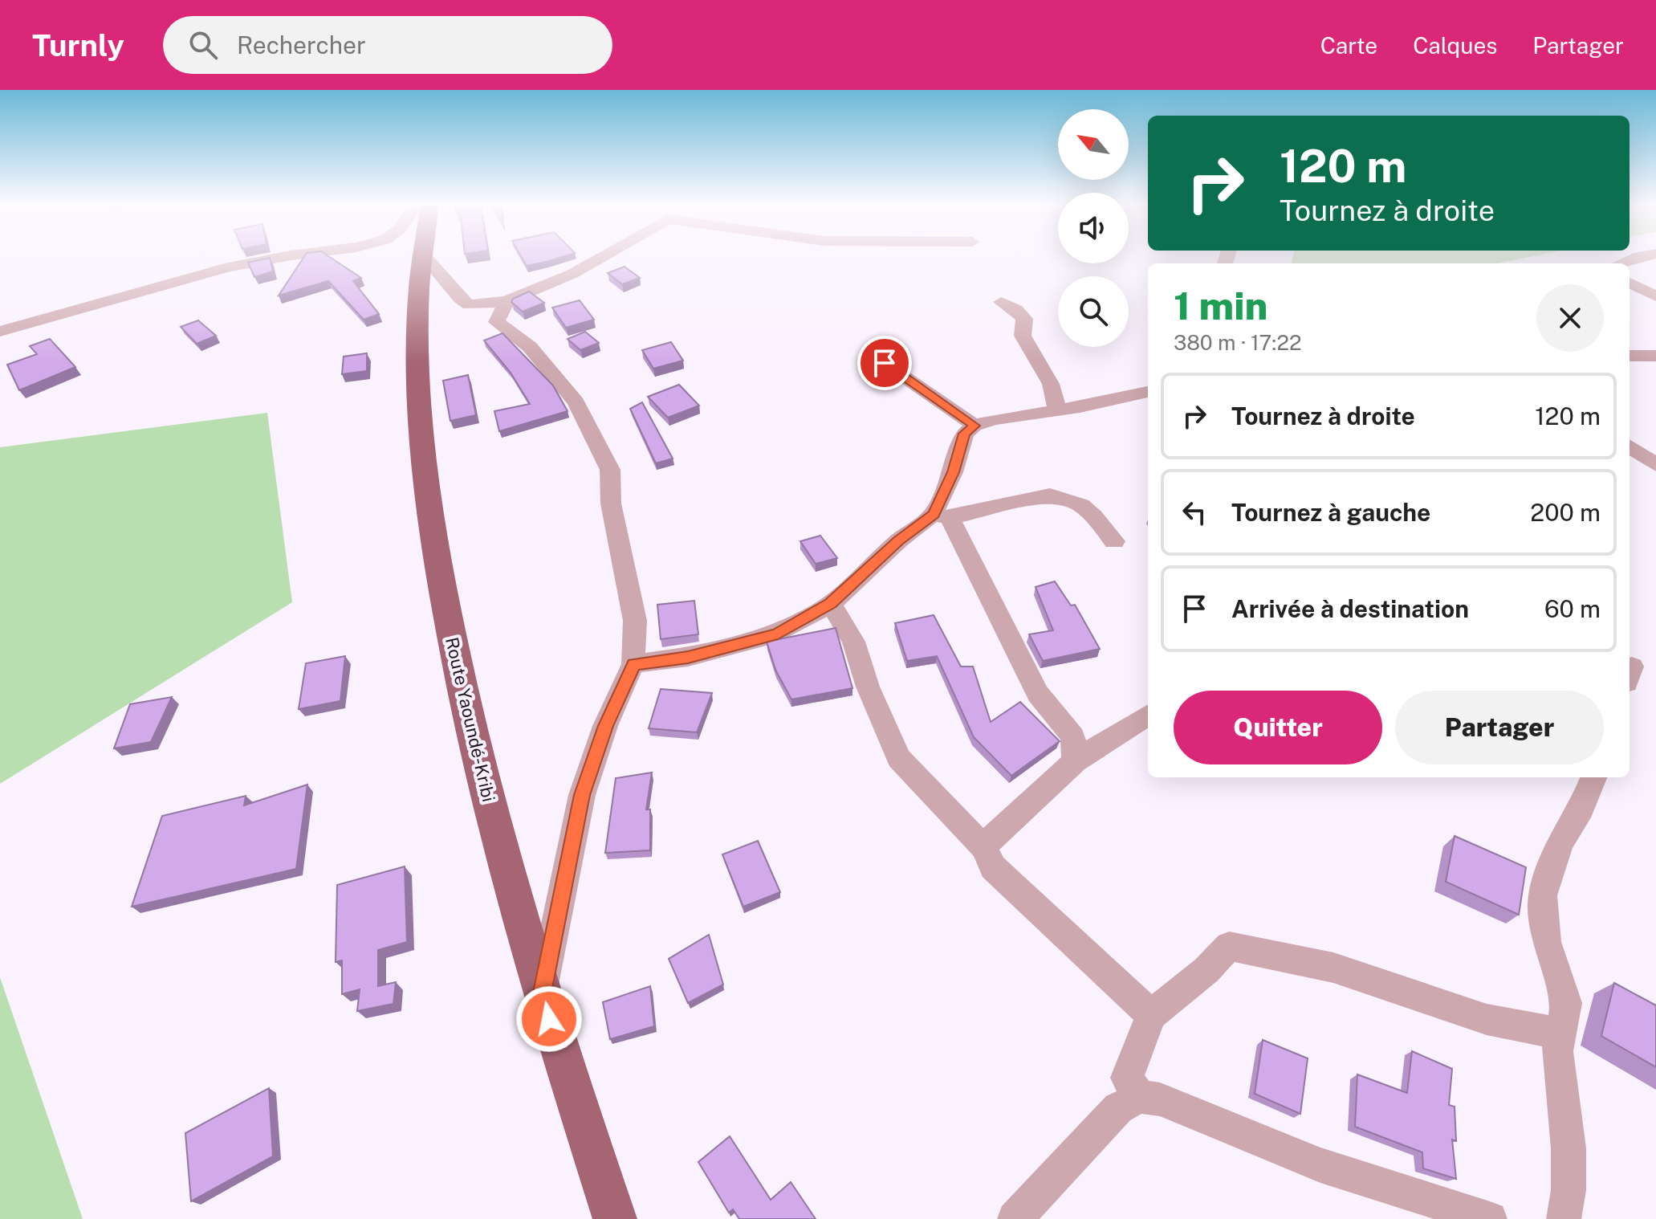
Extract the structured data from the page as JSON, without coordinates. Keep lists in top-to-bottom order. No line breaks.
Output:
{"streets":{"main road":["Route Yaoundé-Kribi"]},"north":"top left","page":{"header":"Turnly","search":"Rechercher","nav":["Carte","Calques","Partager"],"turn":["120 m","Tournez à droite"],"heading":["1 min","380 m · 17:22"],"list":[{"name":"Tournez à droite","value":"120 m"},{"name":"Tournez à gauche","value":"200 m"},{"name":"Arrivée à destination","value":"60 m"}],"buttons":["Quitter","Partager"]}}
